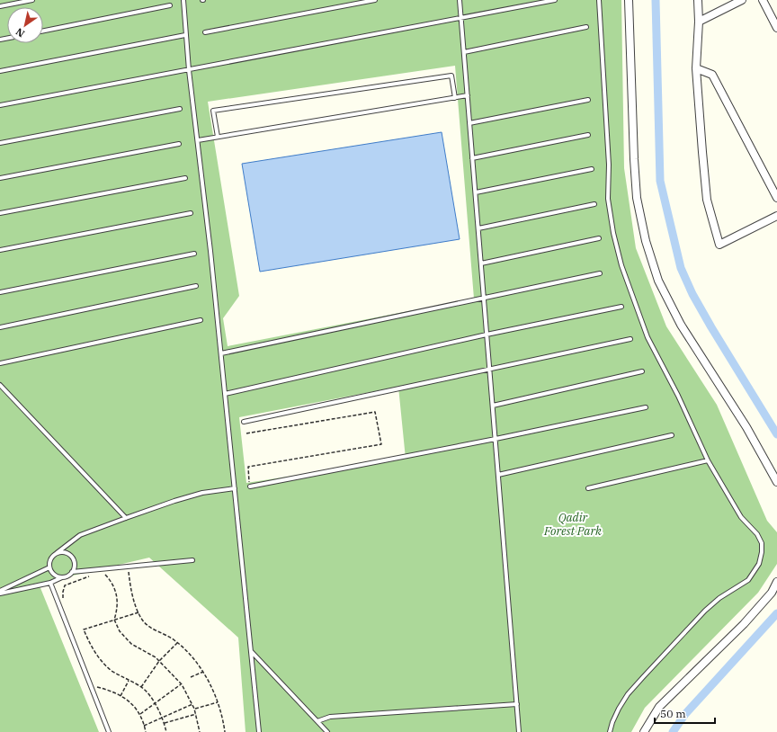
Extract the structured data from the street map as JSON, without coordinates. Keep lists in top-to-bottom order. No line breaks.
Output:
{"parks":["Qadir Forest Park"],"scale_bar":"50 m","north":"bottom left"}
